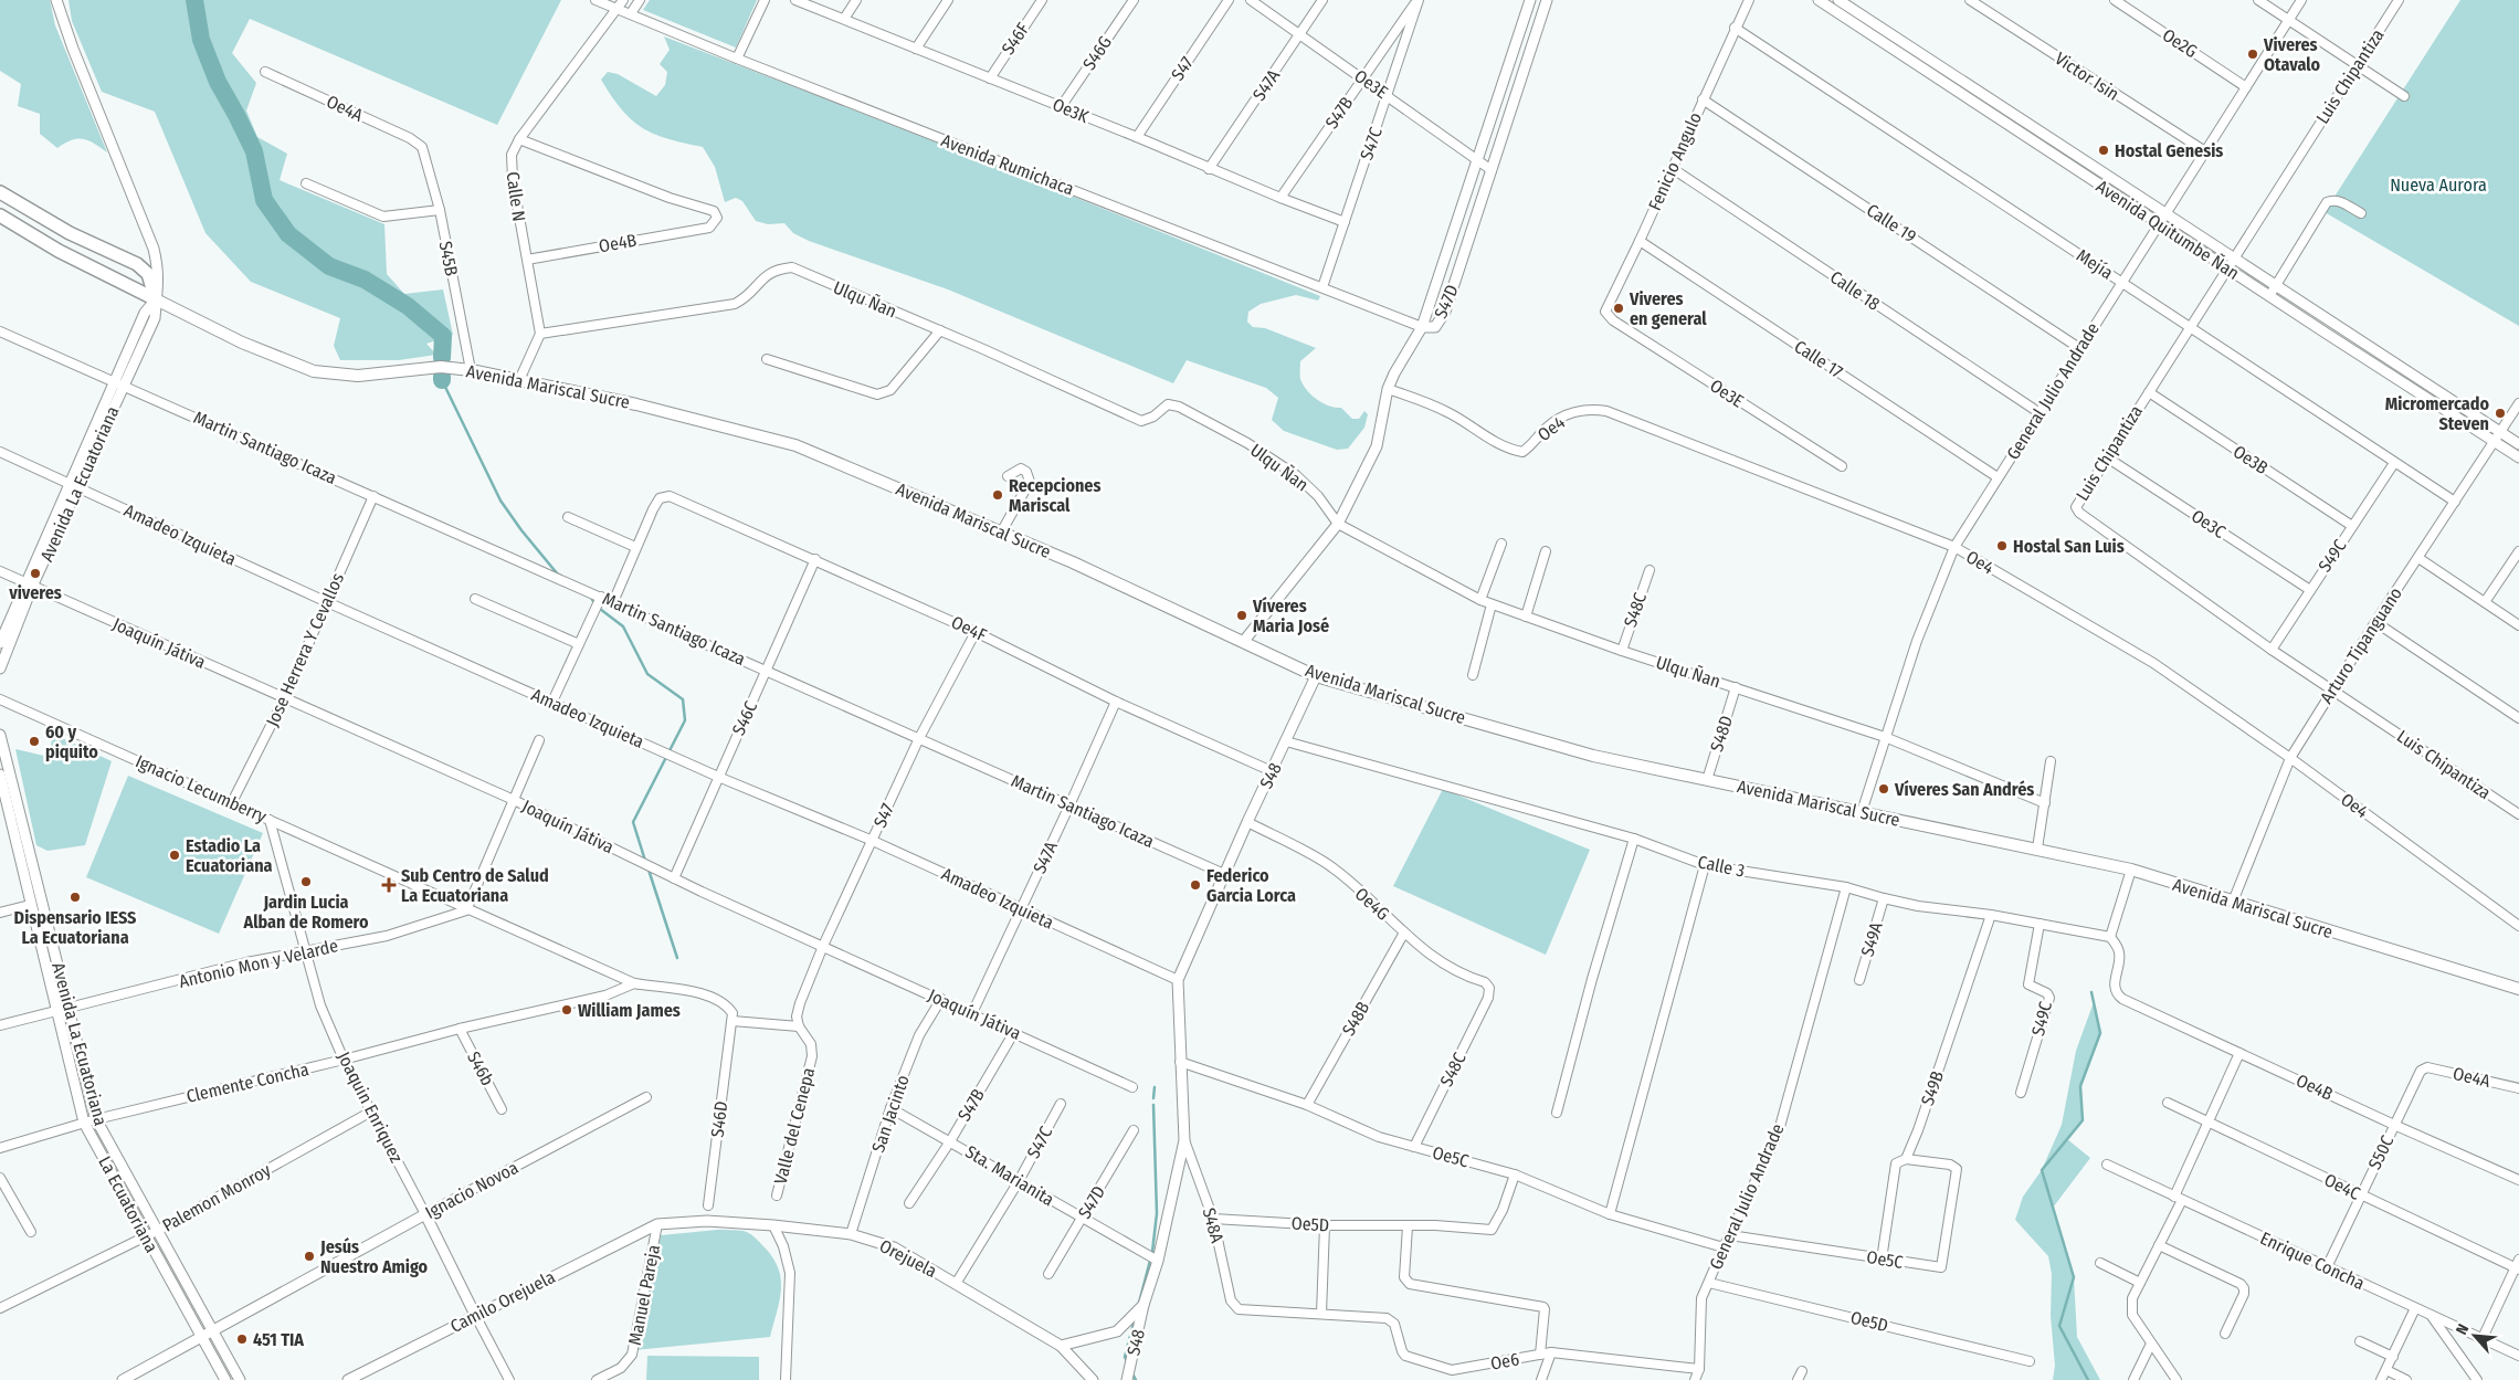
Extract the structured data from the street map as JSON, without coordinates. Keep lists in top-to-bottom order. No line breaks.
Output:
{"streets":{"main road":["Avenida Mariscal Sucre"],"street":["S46F","Oe2G","S46G","S47","Victor Isin","Luis Chipantiza","Oe3E","S47A","Oe4A","Oe3K","S47B","S47C","Fenicio Angulo","Avenida Rumichaca","Calle N","Calle 19","Avenida Quitumbe Ñan","Oe4B","S45B","Mejía","Calle 18","Ulqu Ñan","S47D","Calle 17","General Julio Andrade","Oe4","Martin Santiago Icaza","Oe3B","Avenida La Ecuatoriana","Oe3C","Amadeo Izquieta","S49C","S48C","Oe4F","Joaquín Játiva","Arturo Tipanguano","Jose Herrera Y Cevallos","S46C","S48D","S48","Ignacio Lecumberry","Calle 3","Oe4G","S49A","Antonio Mon y Velarde","S48B","S46b","Clemente Concha","S49B","Joaquin Enriquez","San Jacinto","S46D","Valle del Cenepa","S50C","Oe5C","Sta. Marianita","Oe4C","Ignacio Novoa","Palemon Monroy","La Ecuatoriana","Oe5D","S48A","Orejuela","Enrique Concha","Manuel Pareja","Camilo Orejuela","Oe6"]},"crossings":[["S46F","Oe3K"],["Oe2G","General Julio Andrade"],["S46G","Oe3K"],["S47","Oe3K"],["S47","Martin Santiago Icaza"],["S47","Amadeo Izquieta"],["S47","Oe4F"],["S47","Joaquín Játiva"],["S47","Valle del Cenepa"],["Victor Isin","General Julio Andrade"],["Luis Chipantiza","Avenida Quitumbe Ñan"],["Luis Chipantiza","Mejía"],["Luis Chipantiza","Oe3B"],["Luis Chipantiza","Oe3C"],["Luis Chipantiza","S49C"],["Luis Chipantiza","Arturo Tipanguano"],["Oe3E","S47A"],["Oe3E","S47B"],["Oe3E","S47C"],["Oe3E","Fenicio Angulo"],["Oe3E","S47D"],["S47A","Oe3K"],["S47A","Martin Santiago Icaza"],["S47A","Amadeo Izquieta"],["S47A","Oe4F"],["S47A","Joaquín Játiva"],["Oe4A","S45B"],["Oe4A","S50C"],["Oe3K","S47B"],["Oe3K","S47C"],["S47B","S47C"],["S47B","Joaquín Játiva"],["S47B","Sta. Marianita"],["S47C","Avenida Rumichaca"],["S47C","Sta. Marianita"],["S47C","Orejuela"],["Fenicio Angulo","Calle 19"],["Fenicio Angulo","Mejía"],["Fenicio Angulo","Calle 18"],["Fenicio Angulo","Calle 17"],["Avenida Rumichaca","Calle N"],["Avenida Rumichaca","S47D"],["Calle N","Oe4B"],["Calle N","Ulqu Ñan"],["Calle 19","General Julio Andrade"],["Avenida Quitumbe Ñan","General Julio Andrade"],["Avenida Quitumbe Ñan","Arturo Tipanguano"],["Oe4B","Calle 3"],["Oe4B","S50C"],["S45B","Avenida Mariscal Sucre"],["Mejía","General Julio Andrade"],["Mejía","S49C"],["Mejía","Arturo Tipanguano"],["Calle 18","General Julio Andrade"],["Ulqu Ñan","General Julio Andrade"],["Ulqu Ñan","S48C"],["Ulqu Ñan","S48D"],["S47D","Sta. Marianita"],["Calle 17","General Julio Andrade"],["Avenida Mariscal Sucre","General Julio Andrade"],["Avenida Mariscal Sucre","Avenida La Ecuatoriana"],["Avenida Mariscal Sucre","Arturo Tipanguano"],["Avenida Mariscal Sucre","S48D"],["Avenida Mariscal Sucre","S48"],["General Julio Andrade","Oe4"],["General Julio Andrade","Calle 3"],["General Julio Andrade","Oe5C"],["General Julio Andrade","Oe5D"],["General Julio Andrade","Oe6"],["Oe4","Arturo Tipanguano"],["Martin Santiago Icaza","Avenida La Ecuatoriana"],["Martin Santiago Icaza","Jose Herrera Y Cevallos"],["Martin Santiago Icaza","S46C"],["Martin Santiago Icaza","S48"],["Oe3B","S49C"],["Avenida La Ecuatoriana","Amadeo Izquieta"],["Avenida La Ecuatoriana","Joaquín Játiva"],["Avenida La Ecuatoriana","Antonio Mon y Velarde"],["Avenida La Ecuatoriana","Clemente Concha"],["Avenida La Ecuatoriana","Ignacio Novoa"],["Avenida La Ecuatoriana","Palemon Monroy"],["Avenida La Ecuatoriana","La Ecuatoriana"],["Oe3C","S49C"],["Amadeo Izquieta","Jose Herrera Y Cevallos"],["Amadeo Izquieta","S46C"],["Amadeo Izquieta","S48"],["S49C","Calle 3"],["S48C","Oe4G"],["S48C","Oe5C"],["Oe4F","S46C"],["Oe4F","S48"],["Joaquín Játiva","Jose Herrera Y Cevallos"],["Joaquín Játiva","S46C"],["Joaquín Játiva","San Jacinto"],["Jose Herrera Y Cevallos","Ignacio Lecumberry"],["S48","Calle 3"],["S48","Oe4G"],["S48","Oe5C"],["S48","Sta. Marianita"],["S48","S48A"],["Ignacio Lecumberry","Antonio Mon y Velarde"],["Ignacio Lecumberry","Clemente Concha"],["Ignacio Lecumberry","Joaquin Enriquez"],["Calle 3","S49A"],["Calle 3","S49B"],["Oe4G","S48B"],["Antonio Mon y Velarde","Joaquin Enriquez"],["Antonio Mon y Velarde","La Ecuatoriana"],["S48B","Oe5C"],["S46b","Clemente Concha"],["Clemente Concha","Joaquin Enriquez"],["Clemente Concha","La Ecuatoriana"],["S49B","Oe5C"],["Joaquin Enriquez","Ignacio Novoa"],["Joaquin Enriquez","Palemon Monroy"],["Joaquin Enriquez","Camilo Orejuela"],["San Jacinto","Sta. Marianita"],["San Jacinto","Orejuela"],["S50C","Oe4C"],["S50C","Enrique Concha"],["Oe5C","Oe5D"],["Ignacio Novoa","La Ecuatoriana"],["Palemon Monroy","La Ecuatoriana"],["Oe5D","S48A"],["S48A","Oe6"],["Orejuela","Manuel Pareja"],["Orejuela","Camilo Orejuela"],["Manuel Pareja","Camilo Orejuela"]],"parks":["Nueva Aurora"],"places":{"other":["Viveres Otavalo","Hostal Genesis","Viveres en general","Micromercado Steven","Recepciones Mariscal","Hostal San Luis","viveres","Víveres Maria José","60 y piquito","Víveres San Andrés","Estadio La Ecuatoriana","Jardin Lucia Alban de Romero","Federico Garcia Lorca","Dispensario IESS La Ecuatoriana","William James","Jesús Nuestro Amigo","451 TIA"],"health":["Sub Centro de Salud La Ecuatoriana"]},"north":"top left"}
